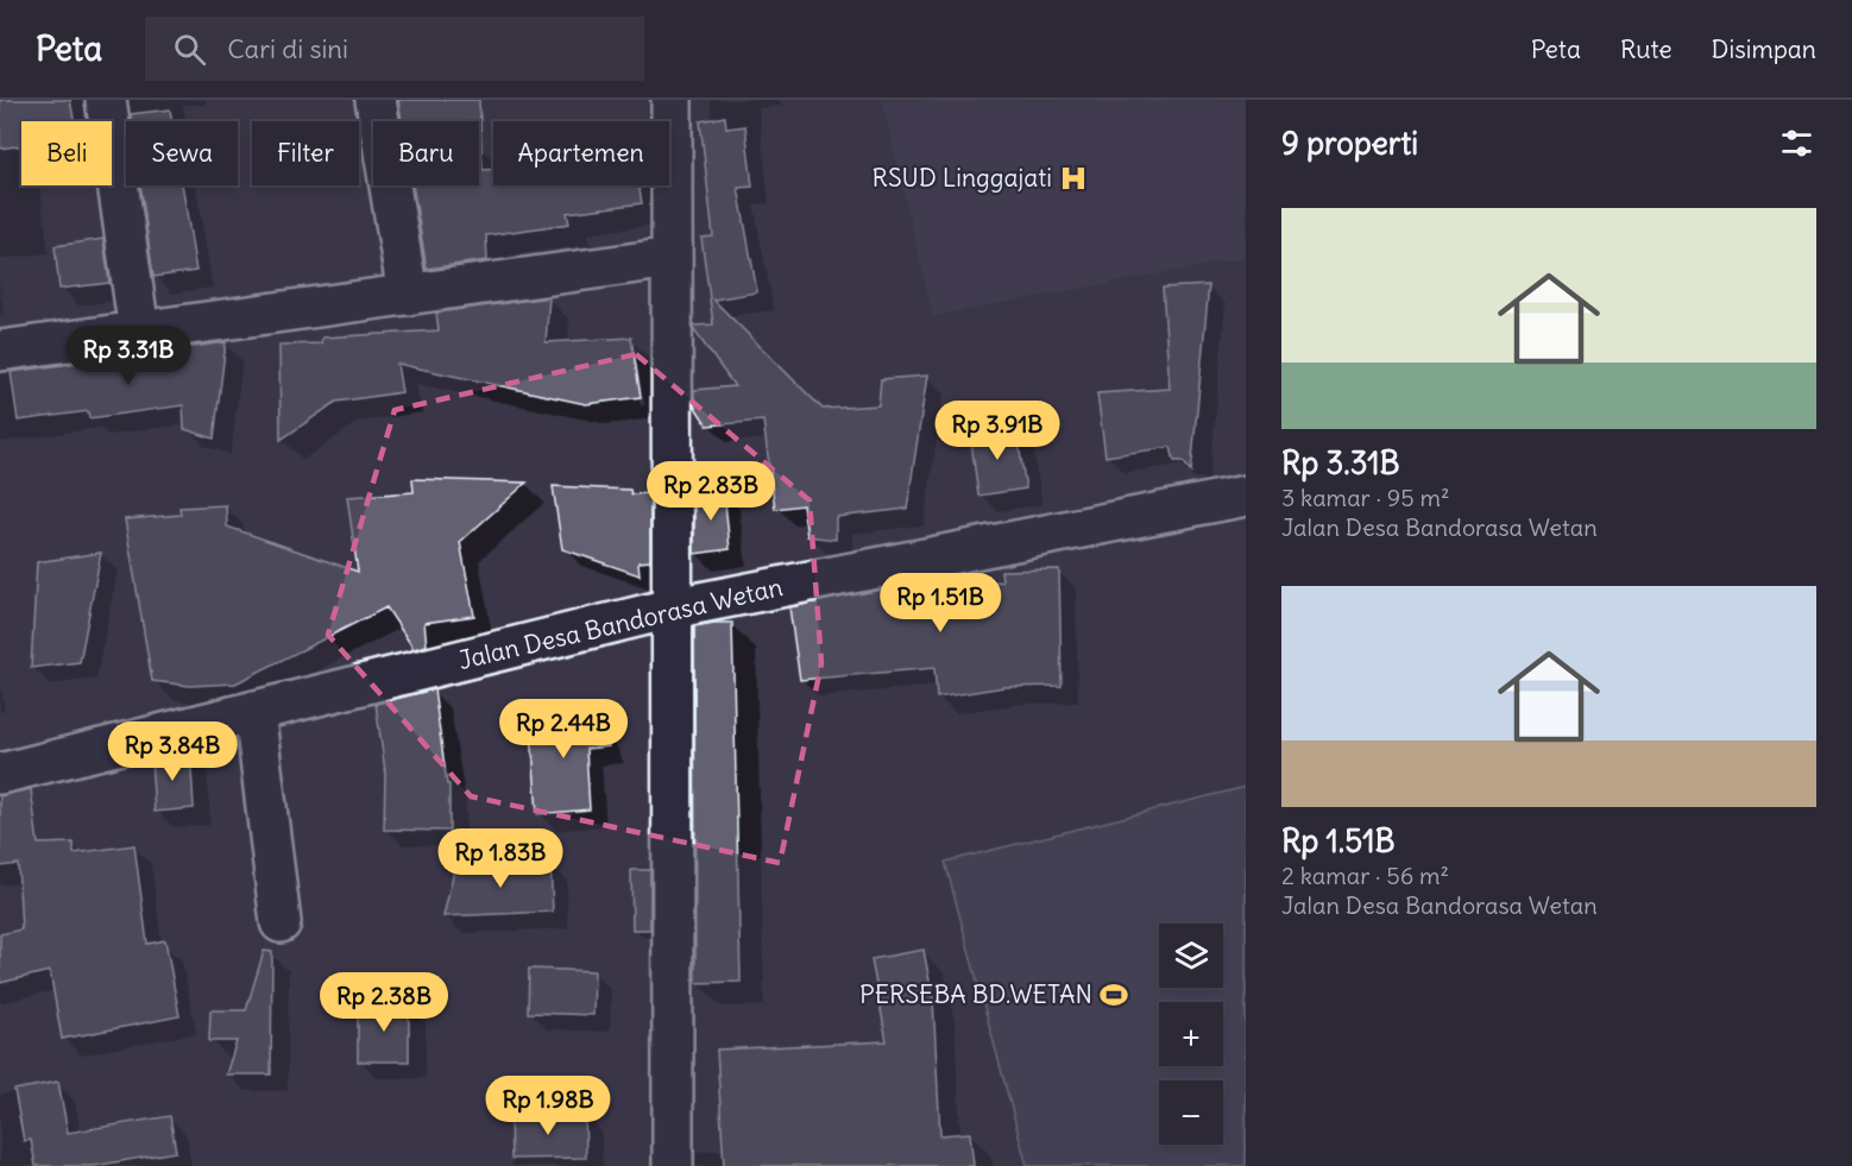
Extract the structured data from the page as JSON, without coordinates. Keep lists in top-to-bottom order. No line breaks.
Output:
{"streets":{"street":["Jalan Desa Bandorasa Wetan"]},"places":{"hospital":["RSUD Linggajati"],"sports":["PERSEBA BD.WETAN"]},"page":{"header":"Peta","search":"Cari di sini","nav":["Peta","Rute","Disimpan"],"heading":"9 properti","chip":["Beli","Sewa","Filter","Baru","Apartemen"],"list":[{"name":"Rp 3.31B","note":"3 kamar · 95 m² · Jalan Desa Bandorasa Wetan"},{"name":"Rp 1.51B","note":"2 kamar · 56 m² · Jalan Desa Bandorasa Wetan"}],"price":["Rp 3.31B","Rp 3.91B","Rp 2.83B","Rp 1.51B","Rp 2.44B","Rp 3.84B","Rp 1.83B","Rp 2.38B","Rp 1.98B"],"map_buttons":["+","−"]}}
